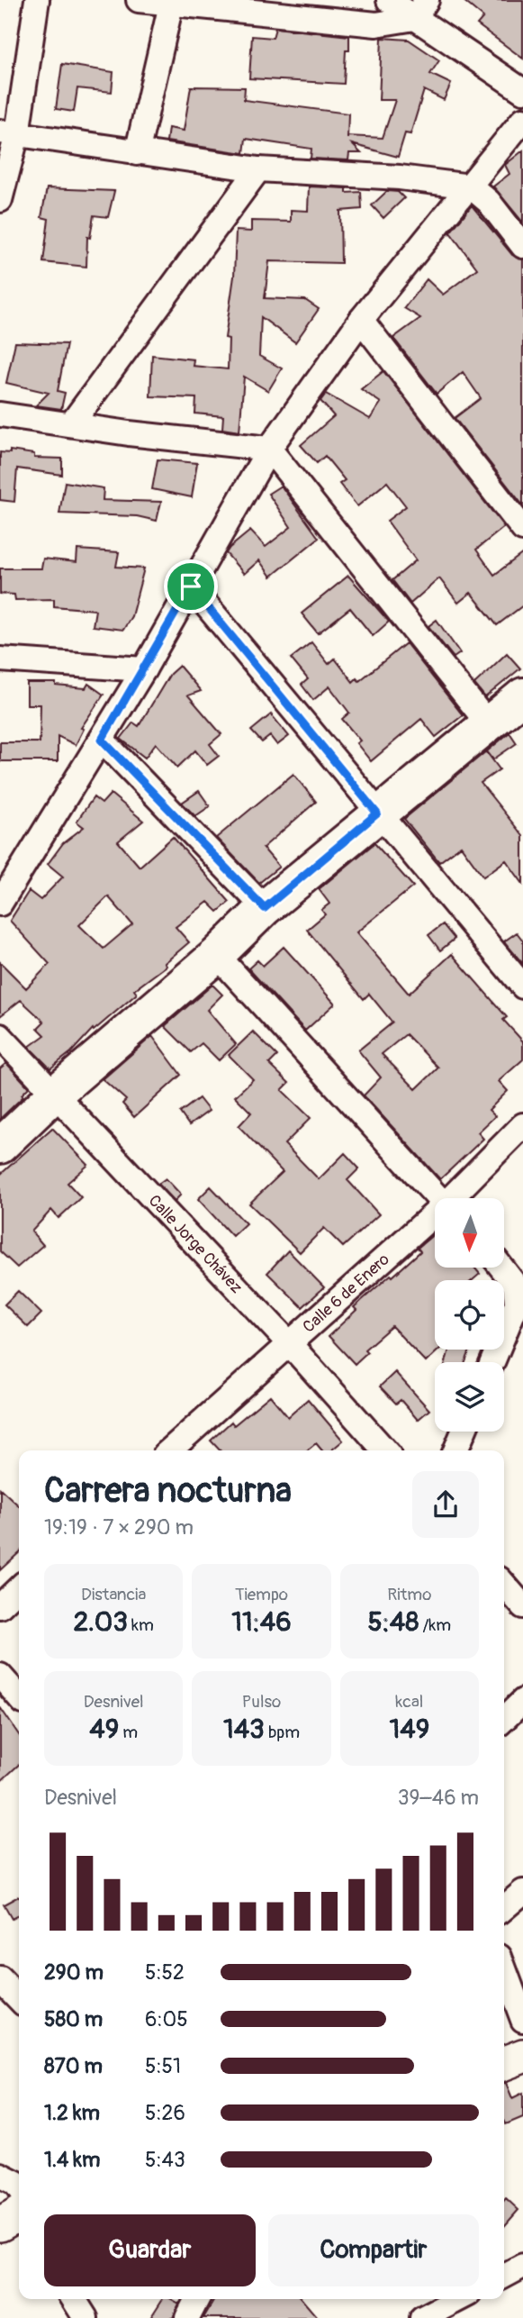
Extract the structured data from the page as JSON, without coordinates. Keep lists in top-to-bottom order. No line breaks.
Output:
{"streets":{"street":["Calle Jorge Chávez","Calle 6 de Enero"]},"crossings":[["Calle Jorge Chávez","Calle 6 de Enero"]],"north":"bottom","page":{"heading":["Carrera nocturna","19:19 · 7 × 290 m"],"stats":[["Distancia","2.03 km"],["Tiempo","11:46"],["Ritmo","5:48 /km"],["Desnivel","49 m"],["Pulso","143 bpm"],["kcal","149"]],"chart":["Desnivel","39–46 m"],"list":[{"name":"290 m","note":"5:52"},{"name":"580 m","note":"6:05"},{"name":"870 m","note":"5:51"},{"name":"1.2 km","note":"5:26"},{"name":"1.4 km","note":"5:43"}],"buttons":["Guardar","Compartir"]}}
